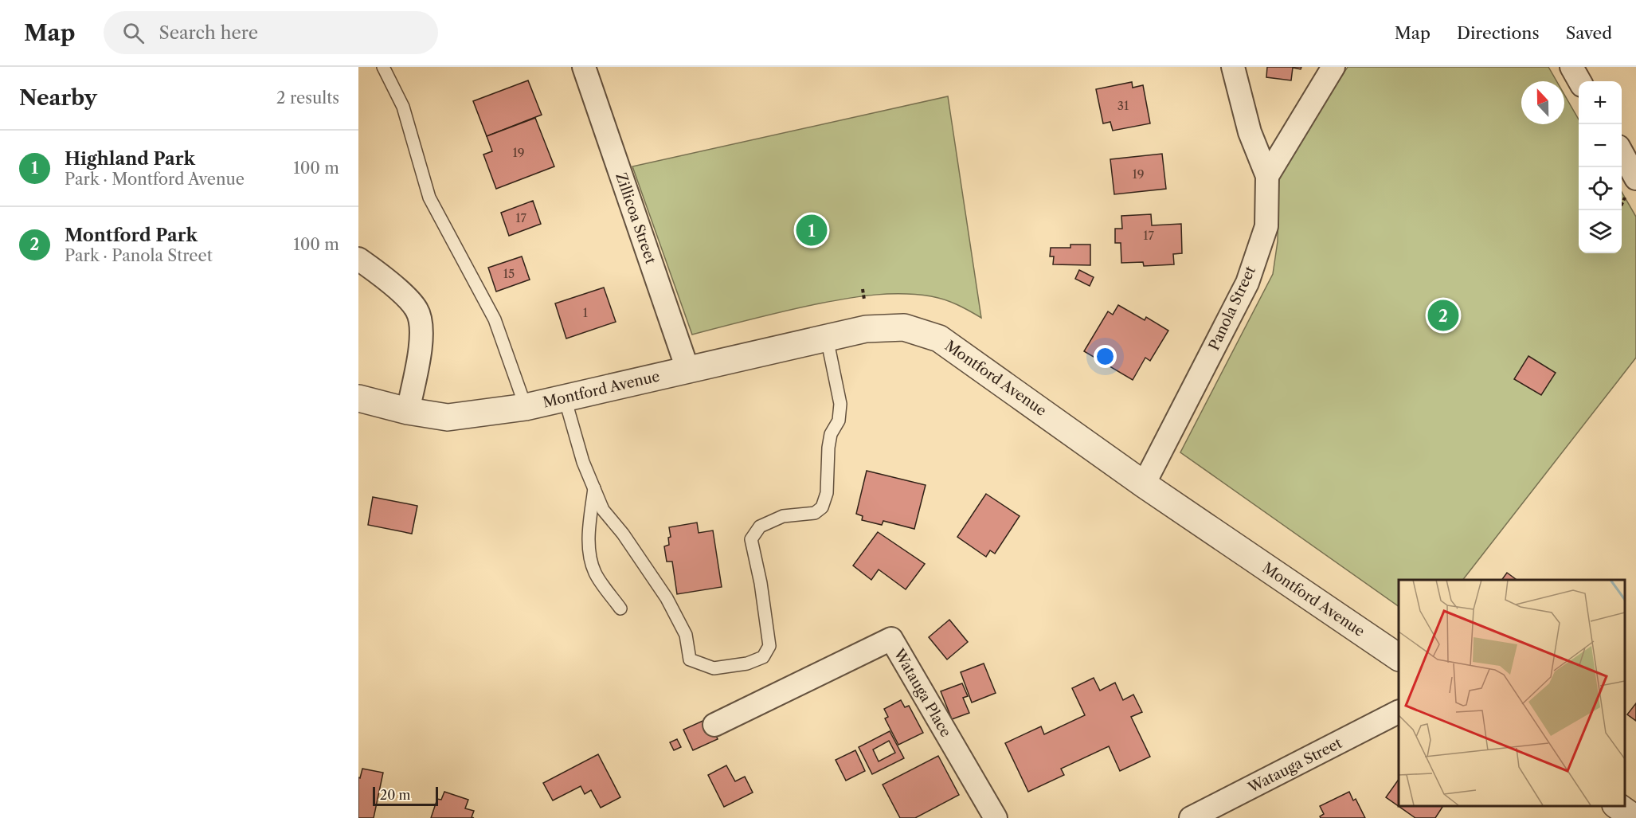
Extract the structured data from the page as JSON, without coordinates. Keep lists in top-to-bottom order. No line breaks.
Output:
{"streets":{"street":["Zillicoa Street","Panola Street","Montford Avenue","Watauga Place","Watauga Street"]},"crossings":[["Zillicoa Street","Montford Avenue"],["Panola Street","Montford Avenue"]],"house_numbers":["31","19","19","17","17","15","1"],"scale_bar":"20 m","north":"top","page":{"header":"Map","search":"Search here","nav":["Map","Directions","Saved"],"heading":["Nearby","2 results"],"map_buttons":["+","−"],"list":[{"mark":"1","name":"Highland Park","note":"Park · Montford Avenue","value":"100 m"},{"mark":"2","name":"Montford Park","note":"Park · Panola Street","value":"100 m"}],"pins":["1","2"],"scale":"20 m"}}
